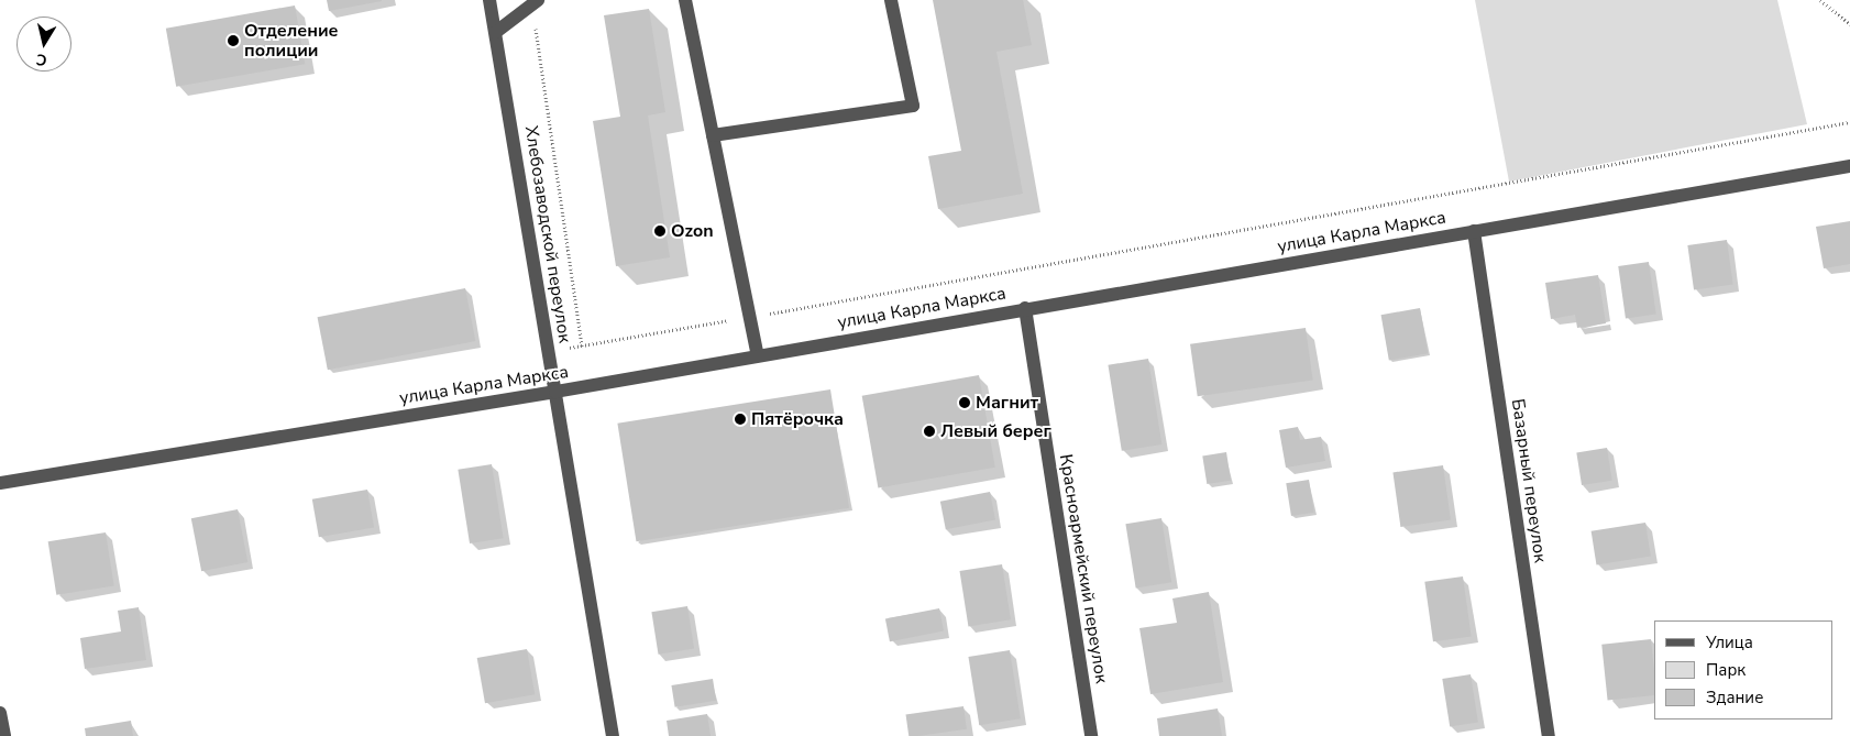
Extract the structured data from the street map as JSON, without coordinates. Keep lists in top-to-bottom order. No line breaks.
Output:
{"streets":{"street":["улица Карла Маркса","Хлебозаводской переулок","Базарный переулок","Красноармейский переулок"]},"crossings":[["улица Карла Маркса","Хлебозаводской переулок"],["улица Карла Маркса","Базарный переулок"],["улица Карла Маркса","Красноармейский переулок"]],"places":["Отделение полиции","Ozon","Магнит","Пятёрочка","Левый берег"],"legend":["Улица","Парк","Здание"],"north":"bottom"}
